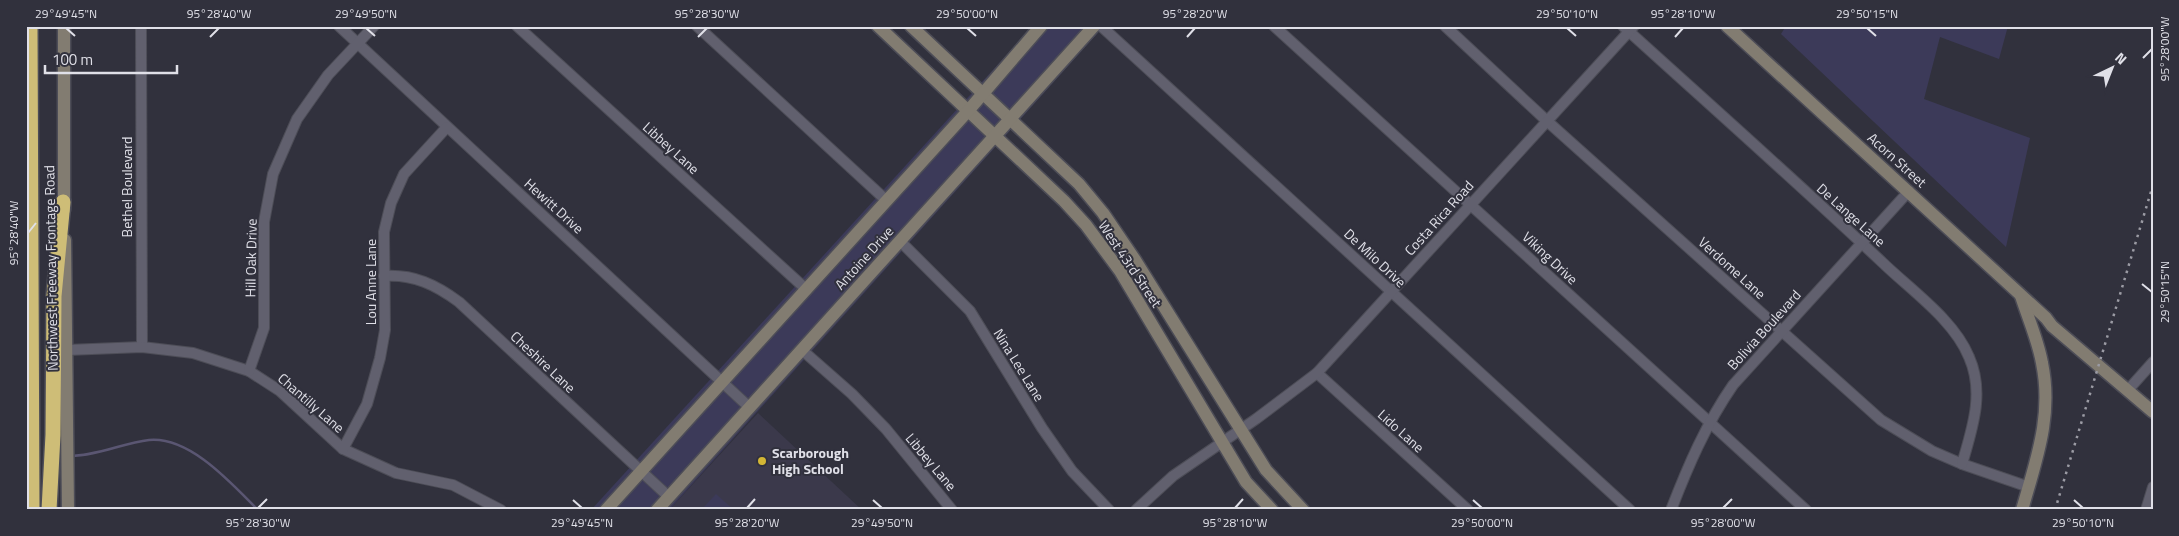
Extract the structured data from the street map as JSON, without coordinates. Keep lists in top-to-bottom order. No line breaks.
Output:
{"streets":{"main road":["Acorn Street","Antoine Drive","West 43rd Street","Northwest Freeway Frontage Road"],"street":["Libbey Lane","Bethel Boulevard","Hewitt Drive","De Lange Lane","Costa Rica Road","Hill Oak Drive","De Milo Drive","Viking Drive","Verdome Lane","Lou Anne Lane","Bolivia Boulevard","Cheshire Lane","Nina Lee Lane","Chantilly Lane","Lido Lane"]},"crossings":[["Libbey Lane","Antoine Drive"],["Acorn Street","Bolivia Boulevard"],["Bethel Boulevard","Chantilly Lane"],["Hewitt Drive","Hill Oak Drive"],["Hewitt Drive","Antoine Drive"],["Hewitt Drive","Lou Anne Lane"],["De Lange Lane","Costa Rica Road"],["De Lange Lane","Verdome Lane"],["De Lange Lane","Bolivia Boulevard"],["Costa Rica Road","De Milo Drive"],["Costa Rica Road","Viking Drive"],["Costa Rica Road","West 43rd Street"],["Costa Rica Road","Verdome Lane"],["Costa Rica Road","Lido Lane"],["Hill Oak Drive","Chantilly Lane"],["Antoine Drive","West 43rd Street"],["Antoine Drive","Cheshire Lane"],["Antoine Drive","Nina Lee Lane"],["Viking Drive","Bolivia Boulevard"],["Northwest Freeway Frontage Road","Chantilly Lane"],["Verdome Lane","Bolivia Boulevard"],["Lou Anne Lane","Cheshire Lane"],["Lou Anne Lane","Chantilly Lane"]],"places":["Scarborough High School"],"scale_bar":"100 m","north":"top right","coordinates":["29°49'45\"N","95°28'40\"W","29°49'50\"N","95°28'30\"W","29°50'00\"N","95°28'20\"W","29°50'10\"N","95°28'10\"W","29°50'15\"N","95°28'00\"W"]}
